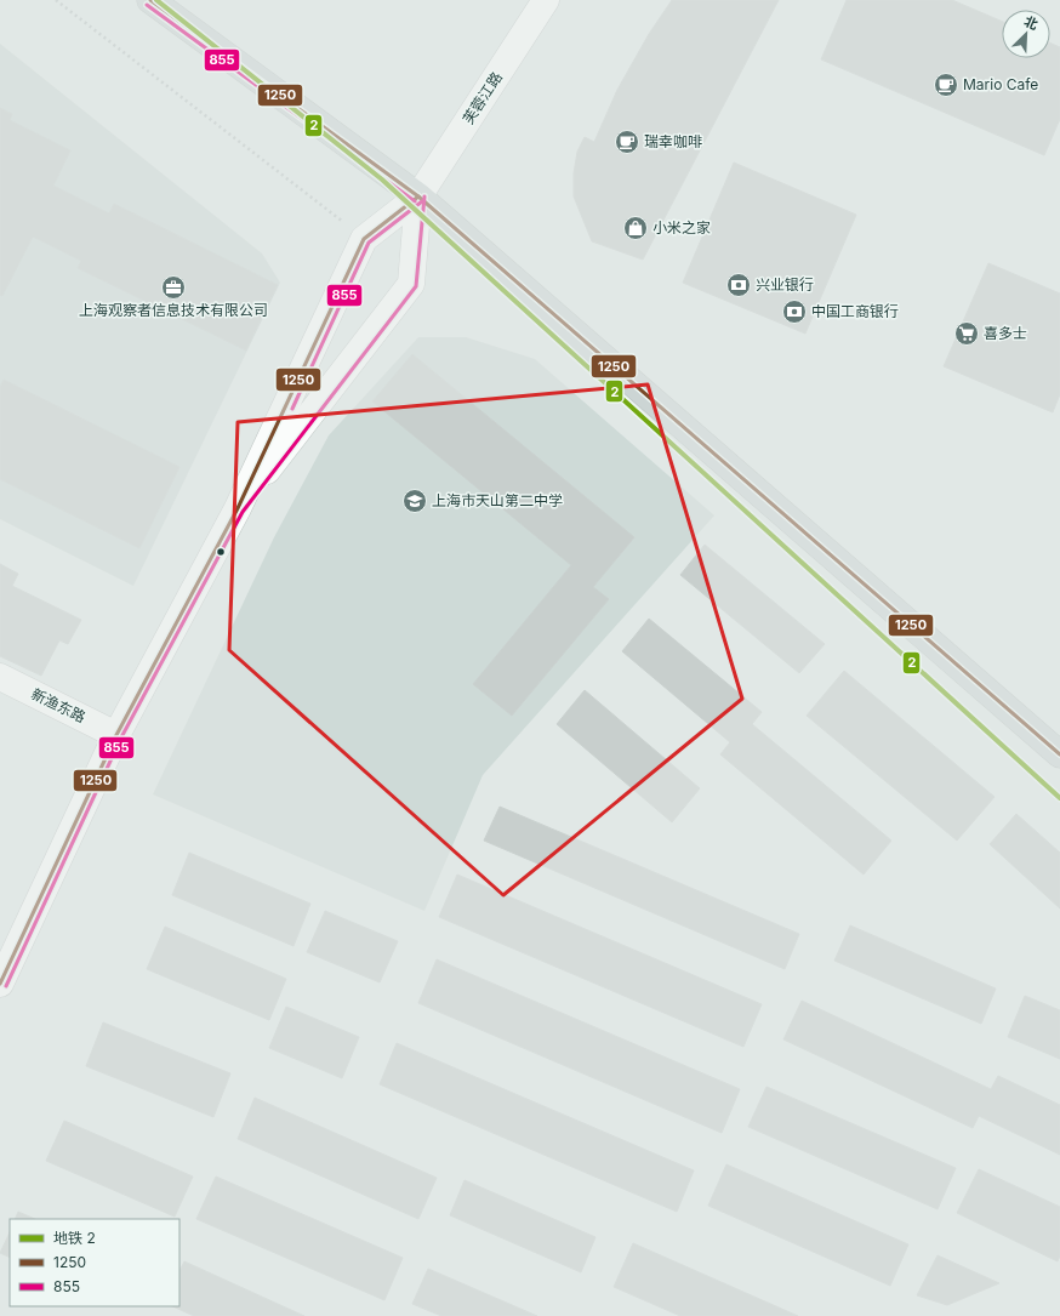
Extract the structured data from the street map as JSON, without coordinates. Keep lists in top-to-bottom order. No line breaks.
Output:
{"streets":{"street":["芙蓉江路","新渔东路"]},"crossings":[["芙蓉江路","新渔东路"]],"places":{"cafe":["Mario Cafe","瑞幸咖啡"],"shop":["小米之家"],"bank":["兴业银行","中国工商银行"],"office":["上海观察者信息技术有限公司"],"supermarket":["喜多士"],"school or university":["上海市天山第二中学"]},"lines":["metro line 2","transit line 1250","transit line 855"],"legend":["地铁 2","1250","855"],"north":"top right"}
